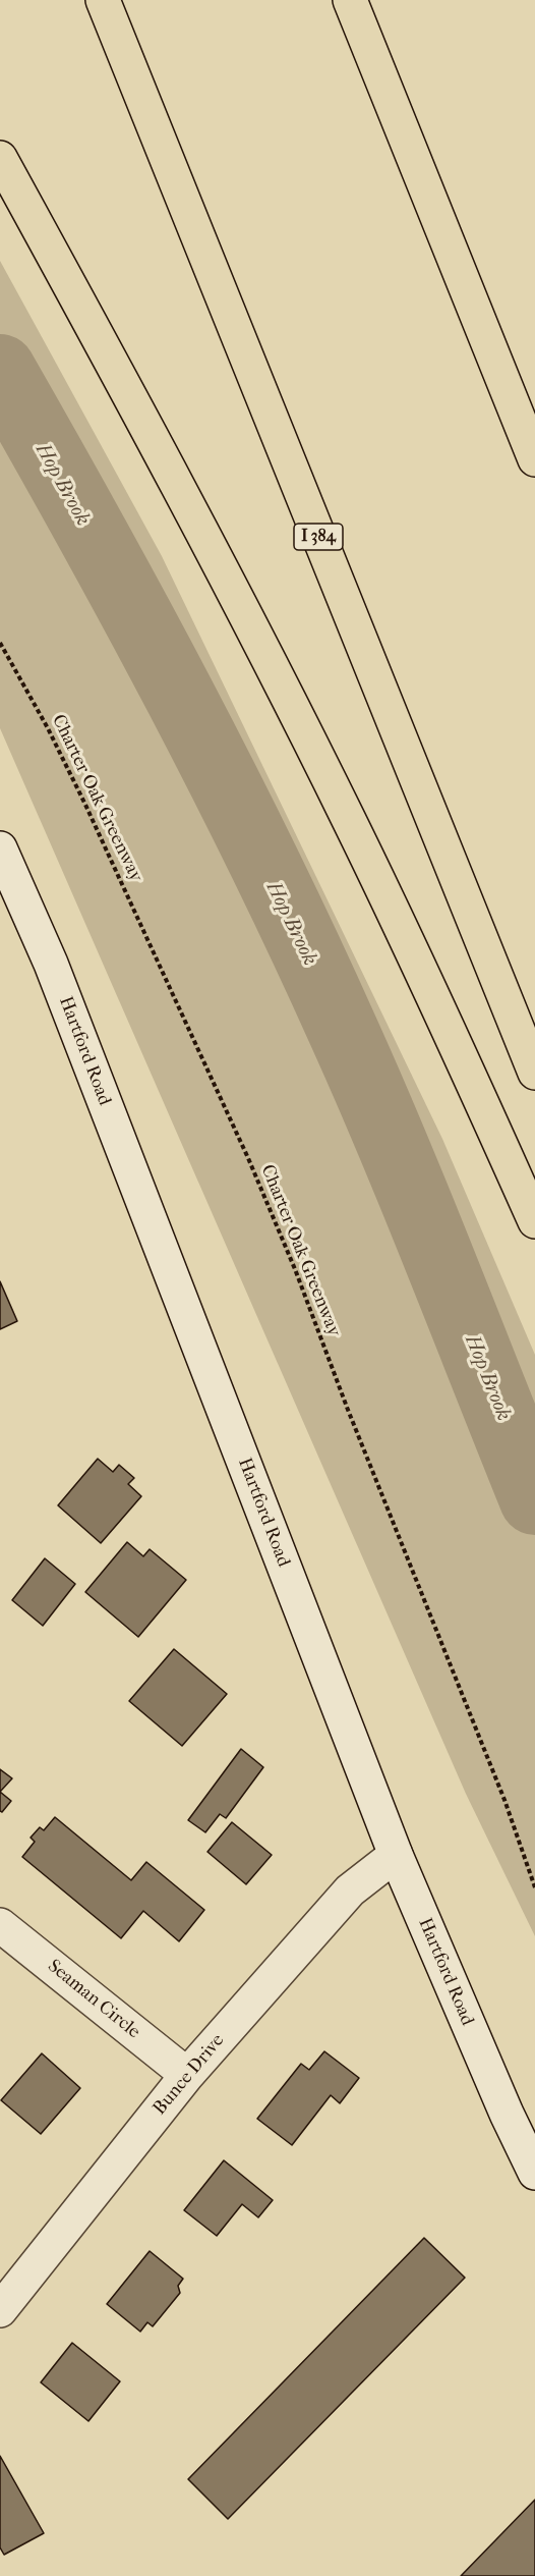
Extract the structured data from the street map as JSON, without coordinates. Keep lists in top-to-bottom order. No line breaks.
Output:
{"streets":{"highway":["I 384"],"main road":["Hartford Road","Seaman Circle","Bunce Drive"],"path":["Charter Oak Greenway"]},"crossings":[["Hartford Road","Bunce Drive"],["Seaman Circle","Bunce Drive"]],"water":["Hop Brook"]}
